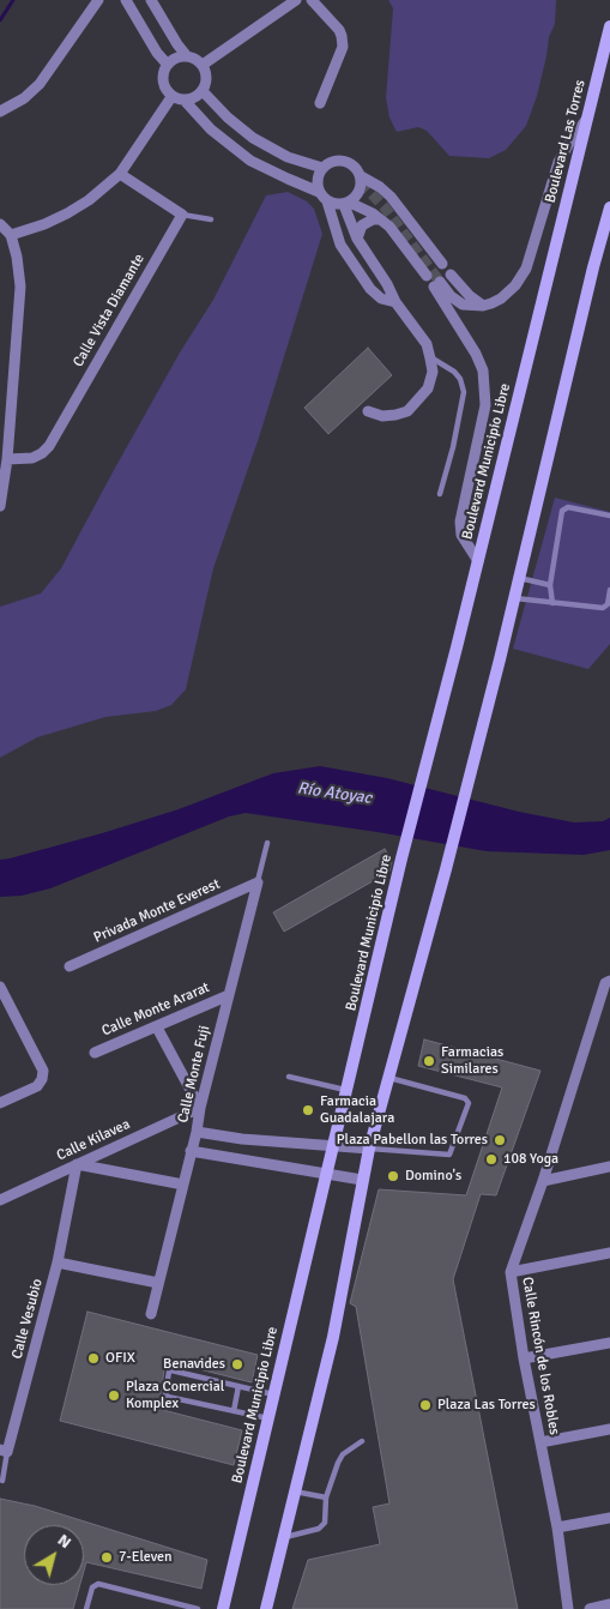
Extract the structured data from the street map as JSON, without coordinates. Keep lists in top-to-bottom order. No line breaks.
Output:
{"streets":{"main road":["Boulevard Las Torres","Boulevard Municipio Libre"],"street":["Calle Vista Diamante","Privada Monte Everest","Calle Monte Ararat","Calle Monte Fuji","Calle Kilavea","Calle Vesubio","Calle Rincón de los Robles"]},"crossings":[["Boulevard Las Torres","Boulevard Municipio Libre"],["Privada Monte Everest","Calle Monte Fuji"],["Calle Monte Ararat","Calle Monte Fuji"],["Calle Monte Fuji","Calle Kilavea"],["Calle Kilavea","Calle Vesubio"]],"water":["Río Atoyac"],"places":["Farmacias Similares","Farmacia Guadalajara","Plaza Pabellon las Torres","108 Yoga","Domino's","OFIX","Benavides","Plaza Comercial Komplex","Plaza Las Torres","7-Eleven"],"north":"top right"}
